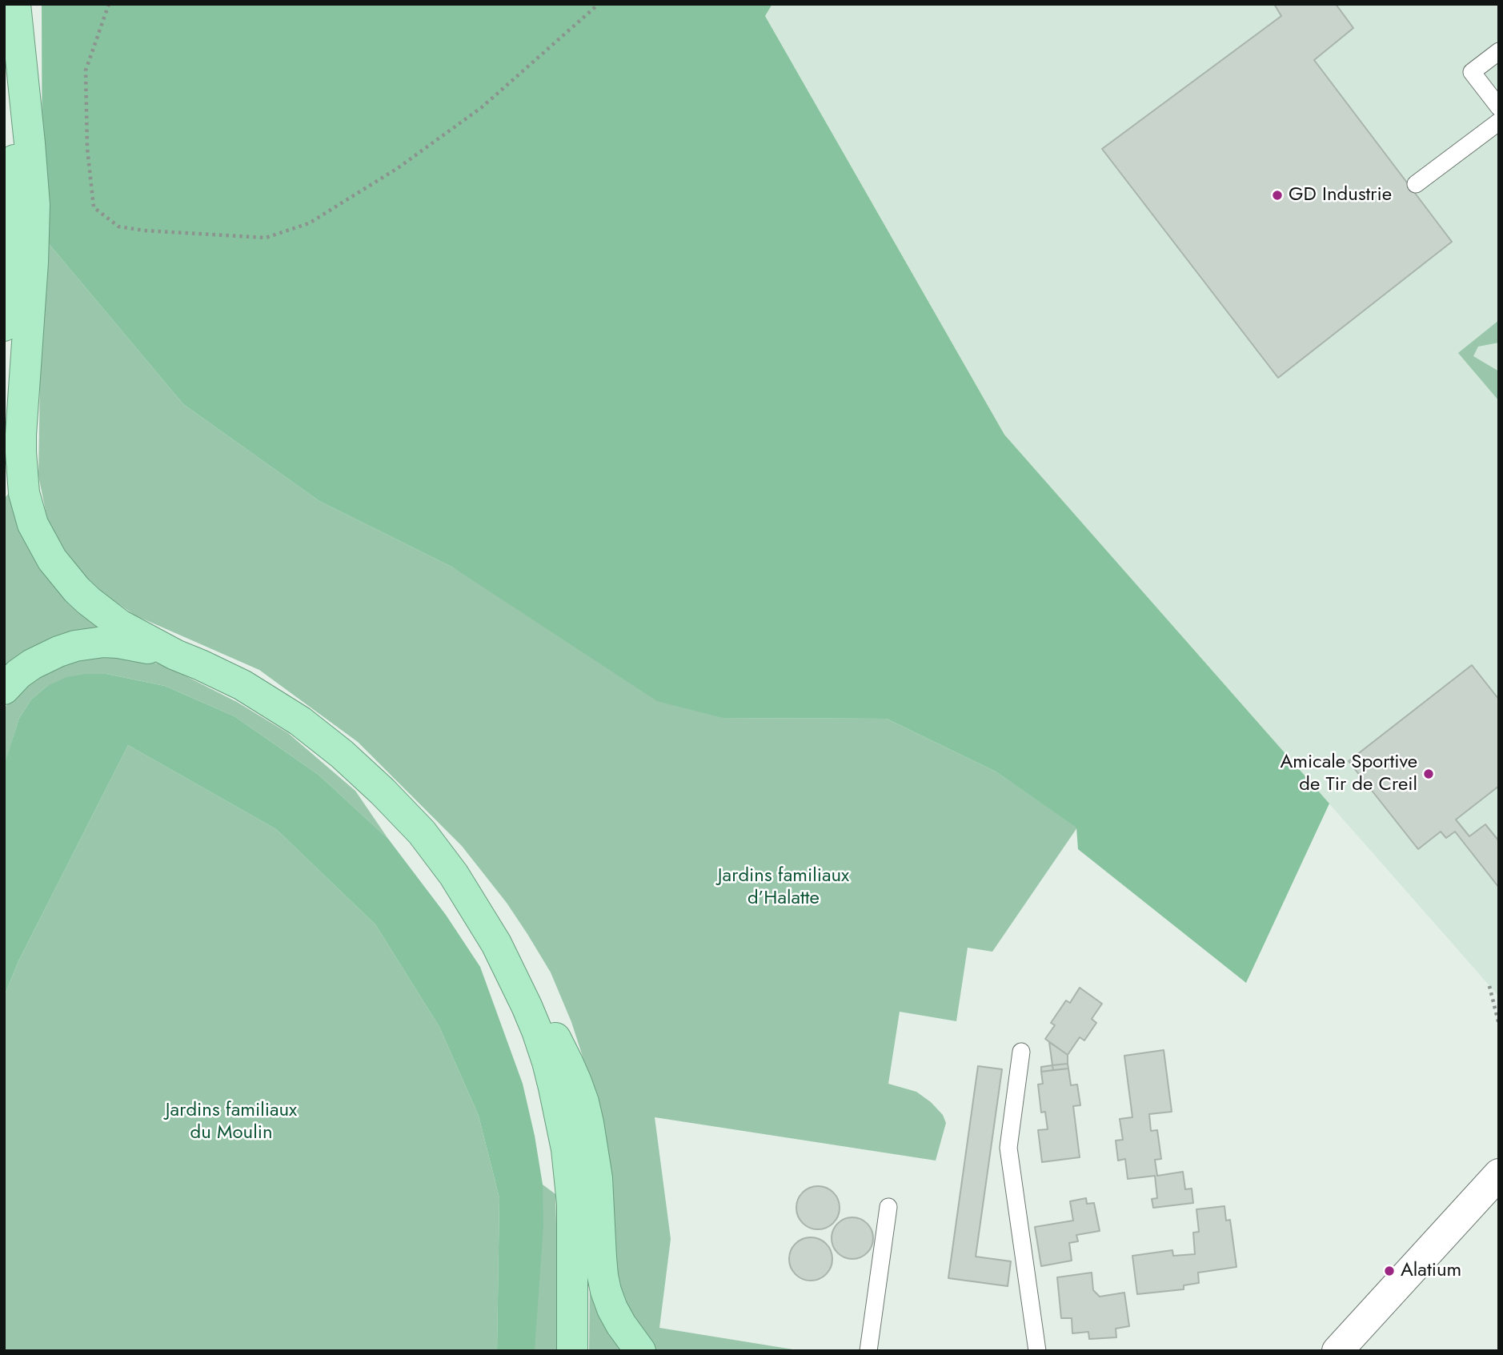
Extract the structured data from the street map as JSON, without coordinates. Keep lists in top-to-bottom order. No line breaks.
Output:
{"parks":["Jardins familiaux d’Halatte","Jardins familiaux du Moulin"],"places":["GD Industrie","Amicale Sportive de Tir de Creil","Alatium"]}
